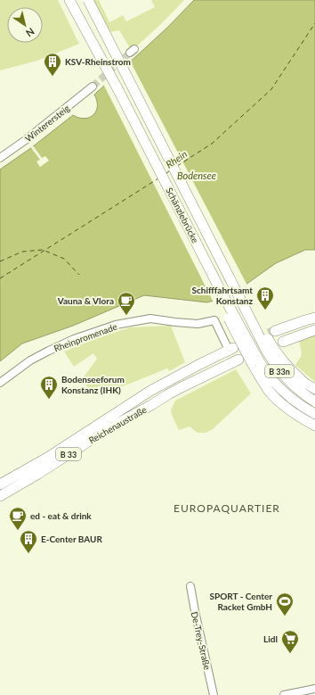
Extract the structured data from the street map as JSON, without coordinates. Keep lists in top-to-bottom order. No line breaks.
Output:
{"streets":{"main road":["Schänzlebrücke","B 33n","Reichenaustraße","B 33"],"street":["Winterersteig","Rheinpromenade","De-Trey-Straße"]},"crossings":[["Schänzlebrücke","B 33n"],["Rheinpromenade","Reichenaustraße"]],"districts":["EUROPAQUARTIER"],"water":["Rhein","Bodensee"],"places":{"building":["KSV-Rheinstrom","Schifffahrtsamt Konstanz","Bodenseeforum Konstanz (IHK)","E-Center BAUR"],"cafe":["Vauna & Vlora","ed - eat & drink"],"sports":["SPORT - Center Racket GmbH"],"supermarket":["Lidl"]},"north":"bottom right"}
